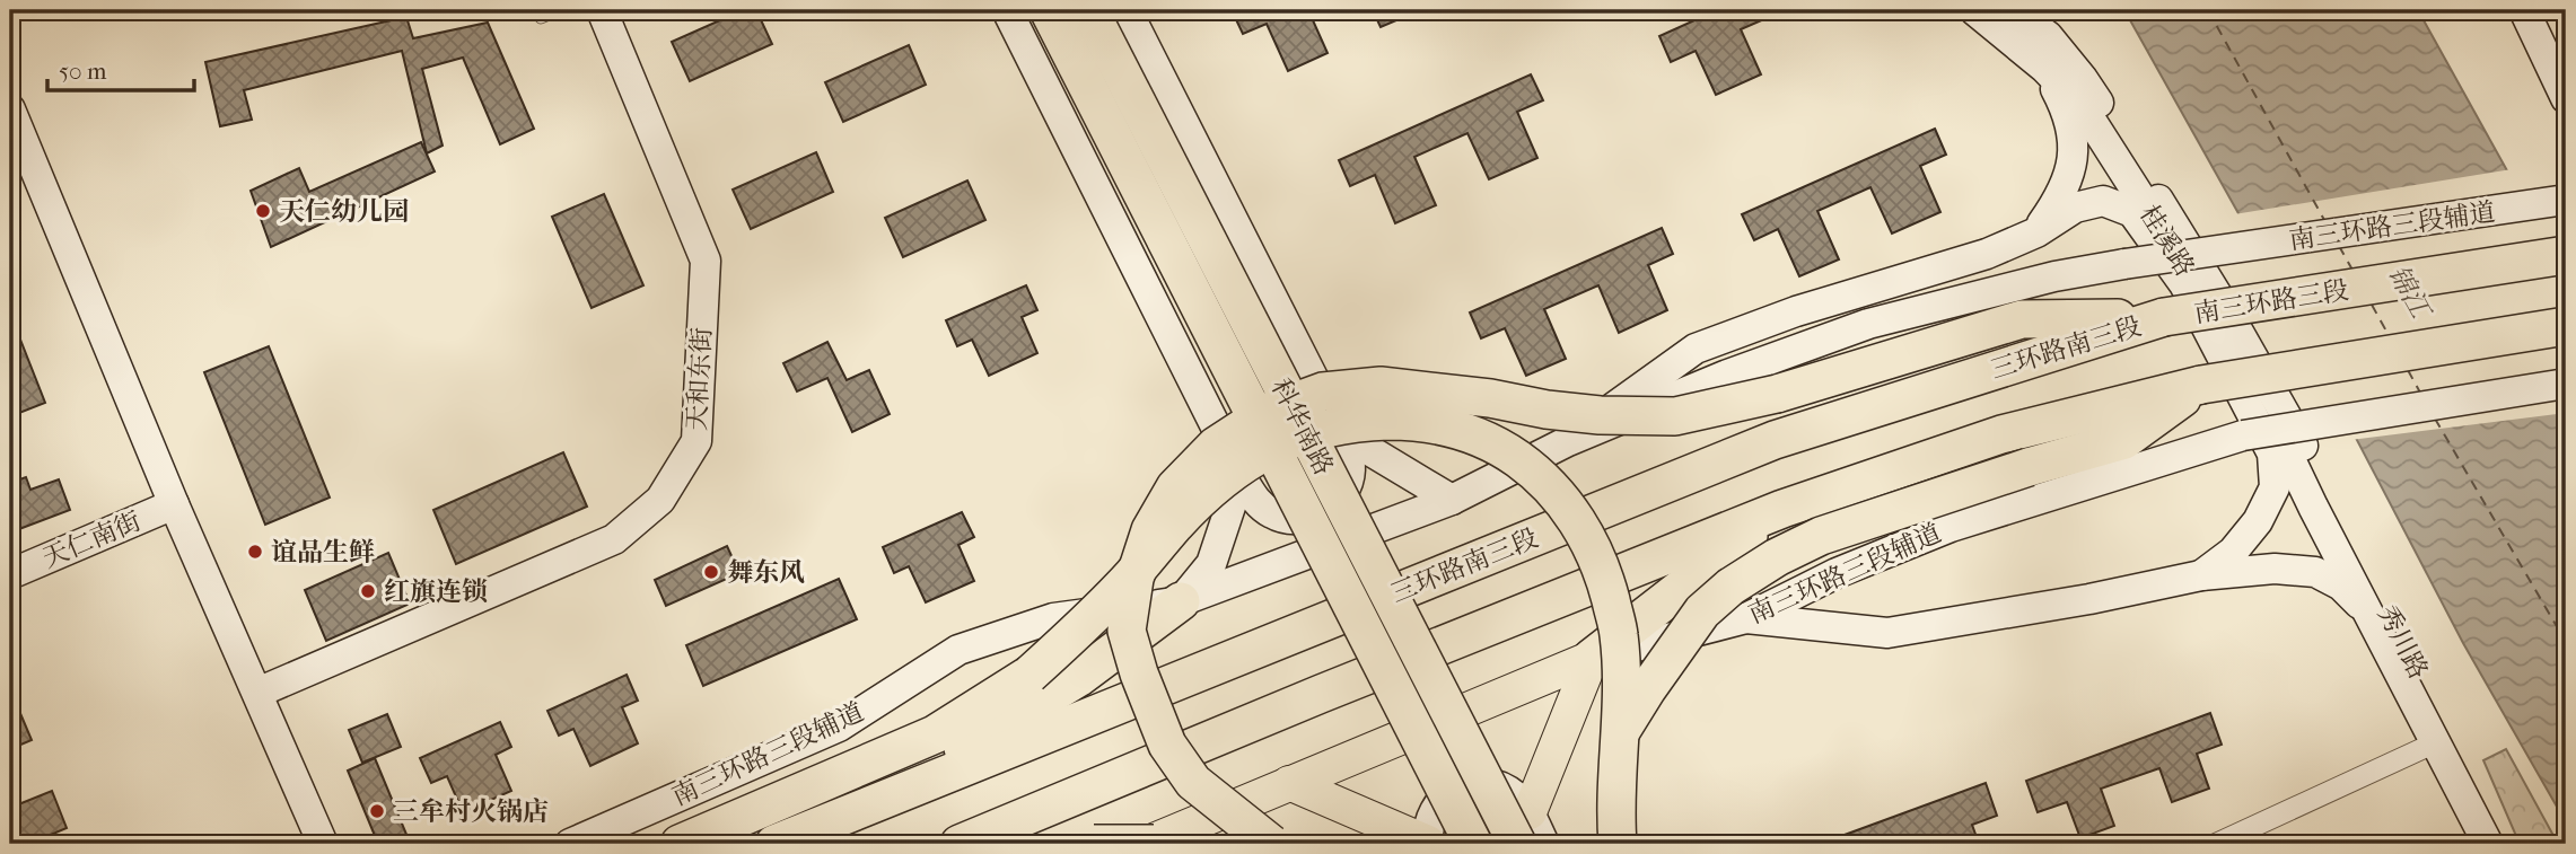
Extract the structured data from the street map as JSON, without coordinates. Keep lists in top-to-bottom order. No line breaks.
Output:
{"streets":{"highway":["南三环路三段","三环路南三段","科华南路"],"main road":["南三环路三段辅道"],"street":["桂溪路","天和东街","天仁南街","秀川路"]},"crossings":[["桂溪路","秀川路"],["南三环路三段","三环路南三段"]],"water":["锦江"],"places":["天仁幼儿园","谊品生鲜","舞东风","红旗连锁","三牟村火锅店"],"scale_bar":"50 m"}
